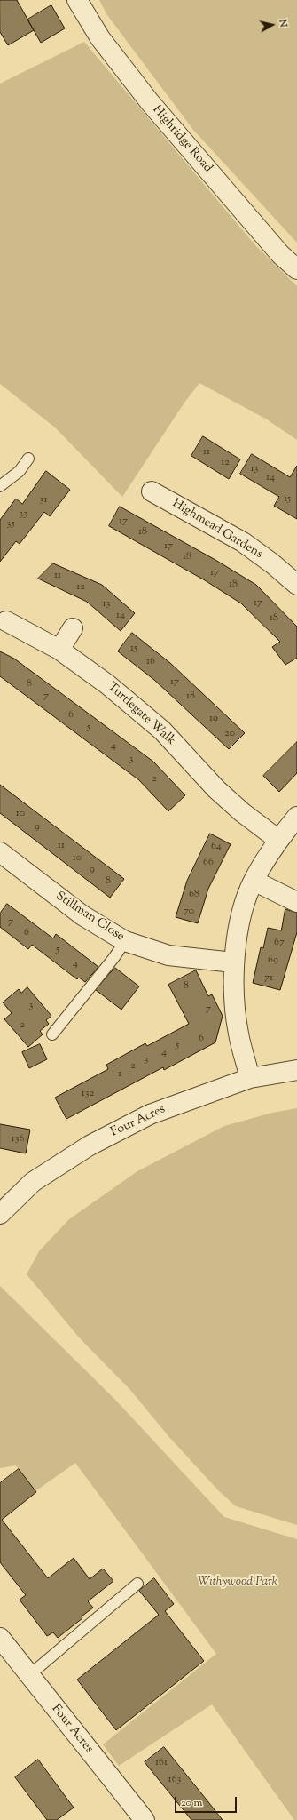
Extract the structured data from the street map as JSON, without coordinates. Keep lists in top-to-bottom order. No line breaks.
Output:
{"streets":{"street":["Highridge Road","Highmead Gardens","Turtlegate Walk","Stillman Close","Four Acres"]},"parks":["Withywood Park"],"house_numbers":["11","12","13","14","15","31","33","17","35","18","17","18","17","11","18","12","17","13","14","18","15","16","17","8","7","18","6","19","5","20","4","3","2","10","9","11","64","10","66","9","8","68","70","7","6","67","5","69","4","71","8","3","7","2","6","5","4","3","2","1","132","136","161","163"],"scale_bar":"20 m","north":"right"}
